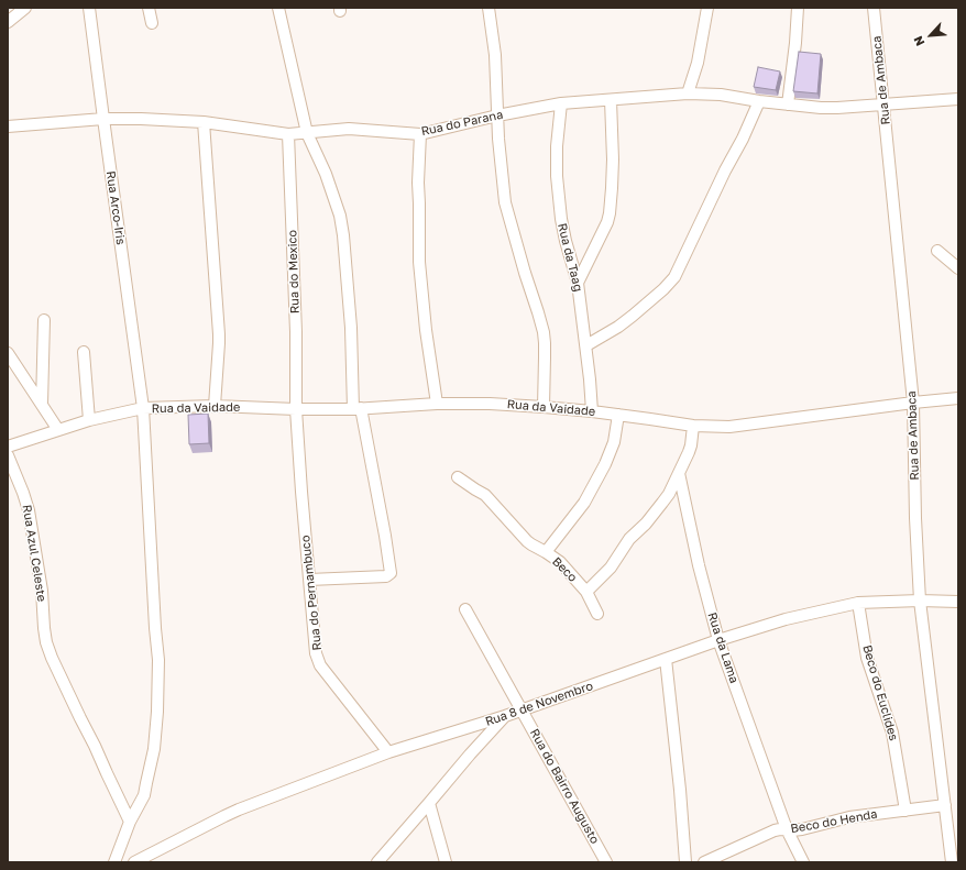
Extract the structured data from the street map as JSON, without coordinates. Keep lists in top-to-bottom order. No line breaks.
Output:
{"streets":{"street":["Rua de Ambaca","Rua do Parana","Rua Arco-Iris","Rua da Taag","Rua do Mexico","Rua da Vaidade","Rua Azul Celeste","Beco","Rua do Pernambuco","Rua da Lama","Beco do Euclides","Rua 8 de Novembro","Rua do Bairro Augusto","Beco do Henda"]},"crossings":[["Rua de Ambaca","Rua do Parana"],["Rua de Ambaca","Rua da Vaidade"],["Rua de Ambaca","Rua 8 de Novembro"],["Rua de Ambaca","Beco do Henda"],["Rua do Parana","Rua Arco-Iris"],["Rua do Parana","Rua da Taag"],["Rua do Parana","Rua do Mexico"],["Rua Arco-Iris","Rua da Vaidade"],["Rua Arco-Iris","Rua Azul Celeste"],["Rua da Taag","Rua da Vaidade"],["Rua do Mexico","Rua da Vaidade"],["Rua do Mexico","Rua do Pernambuco"],["Rua da Vaidade","Beco"],["Rua da Vaidade","Rua do Pernambuco"],["Beco","Rua da Lama"],["Rua do Pernambuco","Rua 8 de Novembro"],["Rua da Lama","Rua 8 de Novembro"],["Rua da Lama","Beco do Henda"],["Beco do Euclides","Rua 8 de Novembro"],["Beco do Euclides","Beco do Henda"],["Rua 8 de Novembro","Rua do Bairro Augusto"]],"north":"bottom left"}
